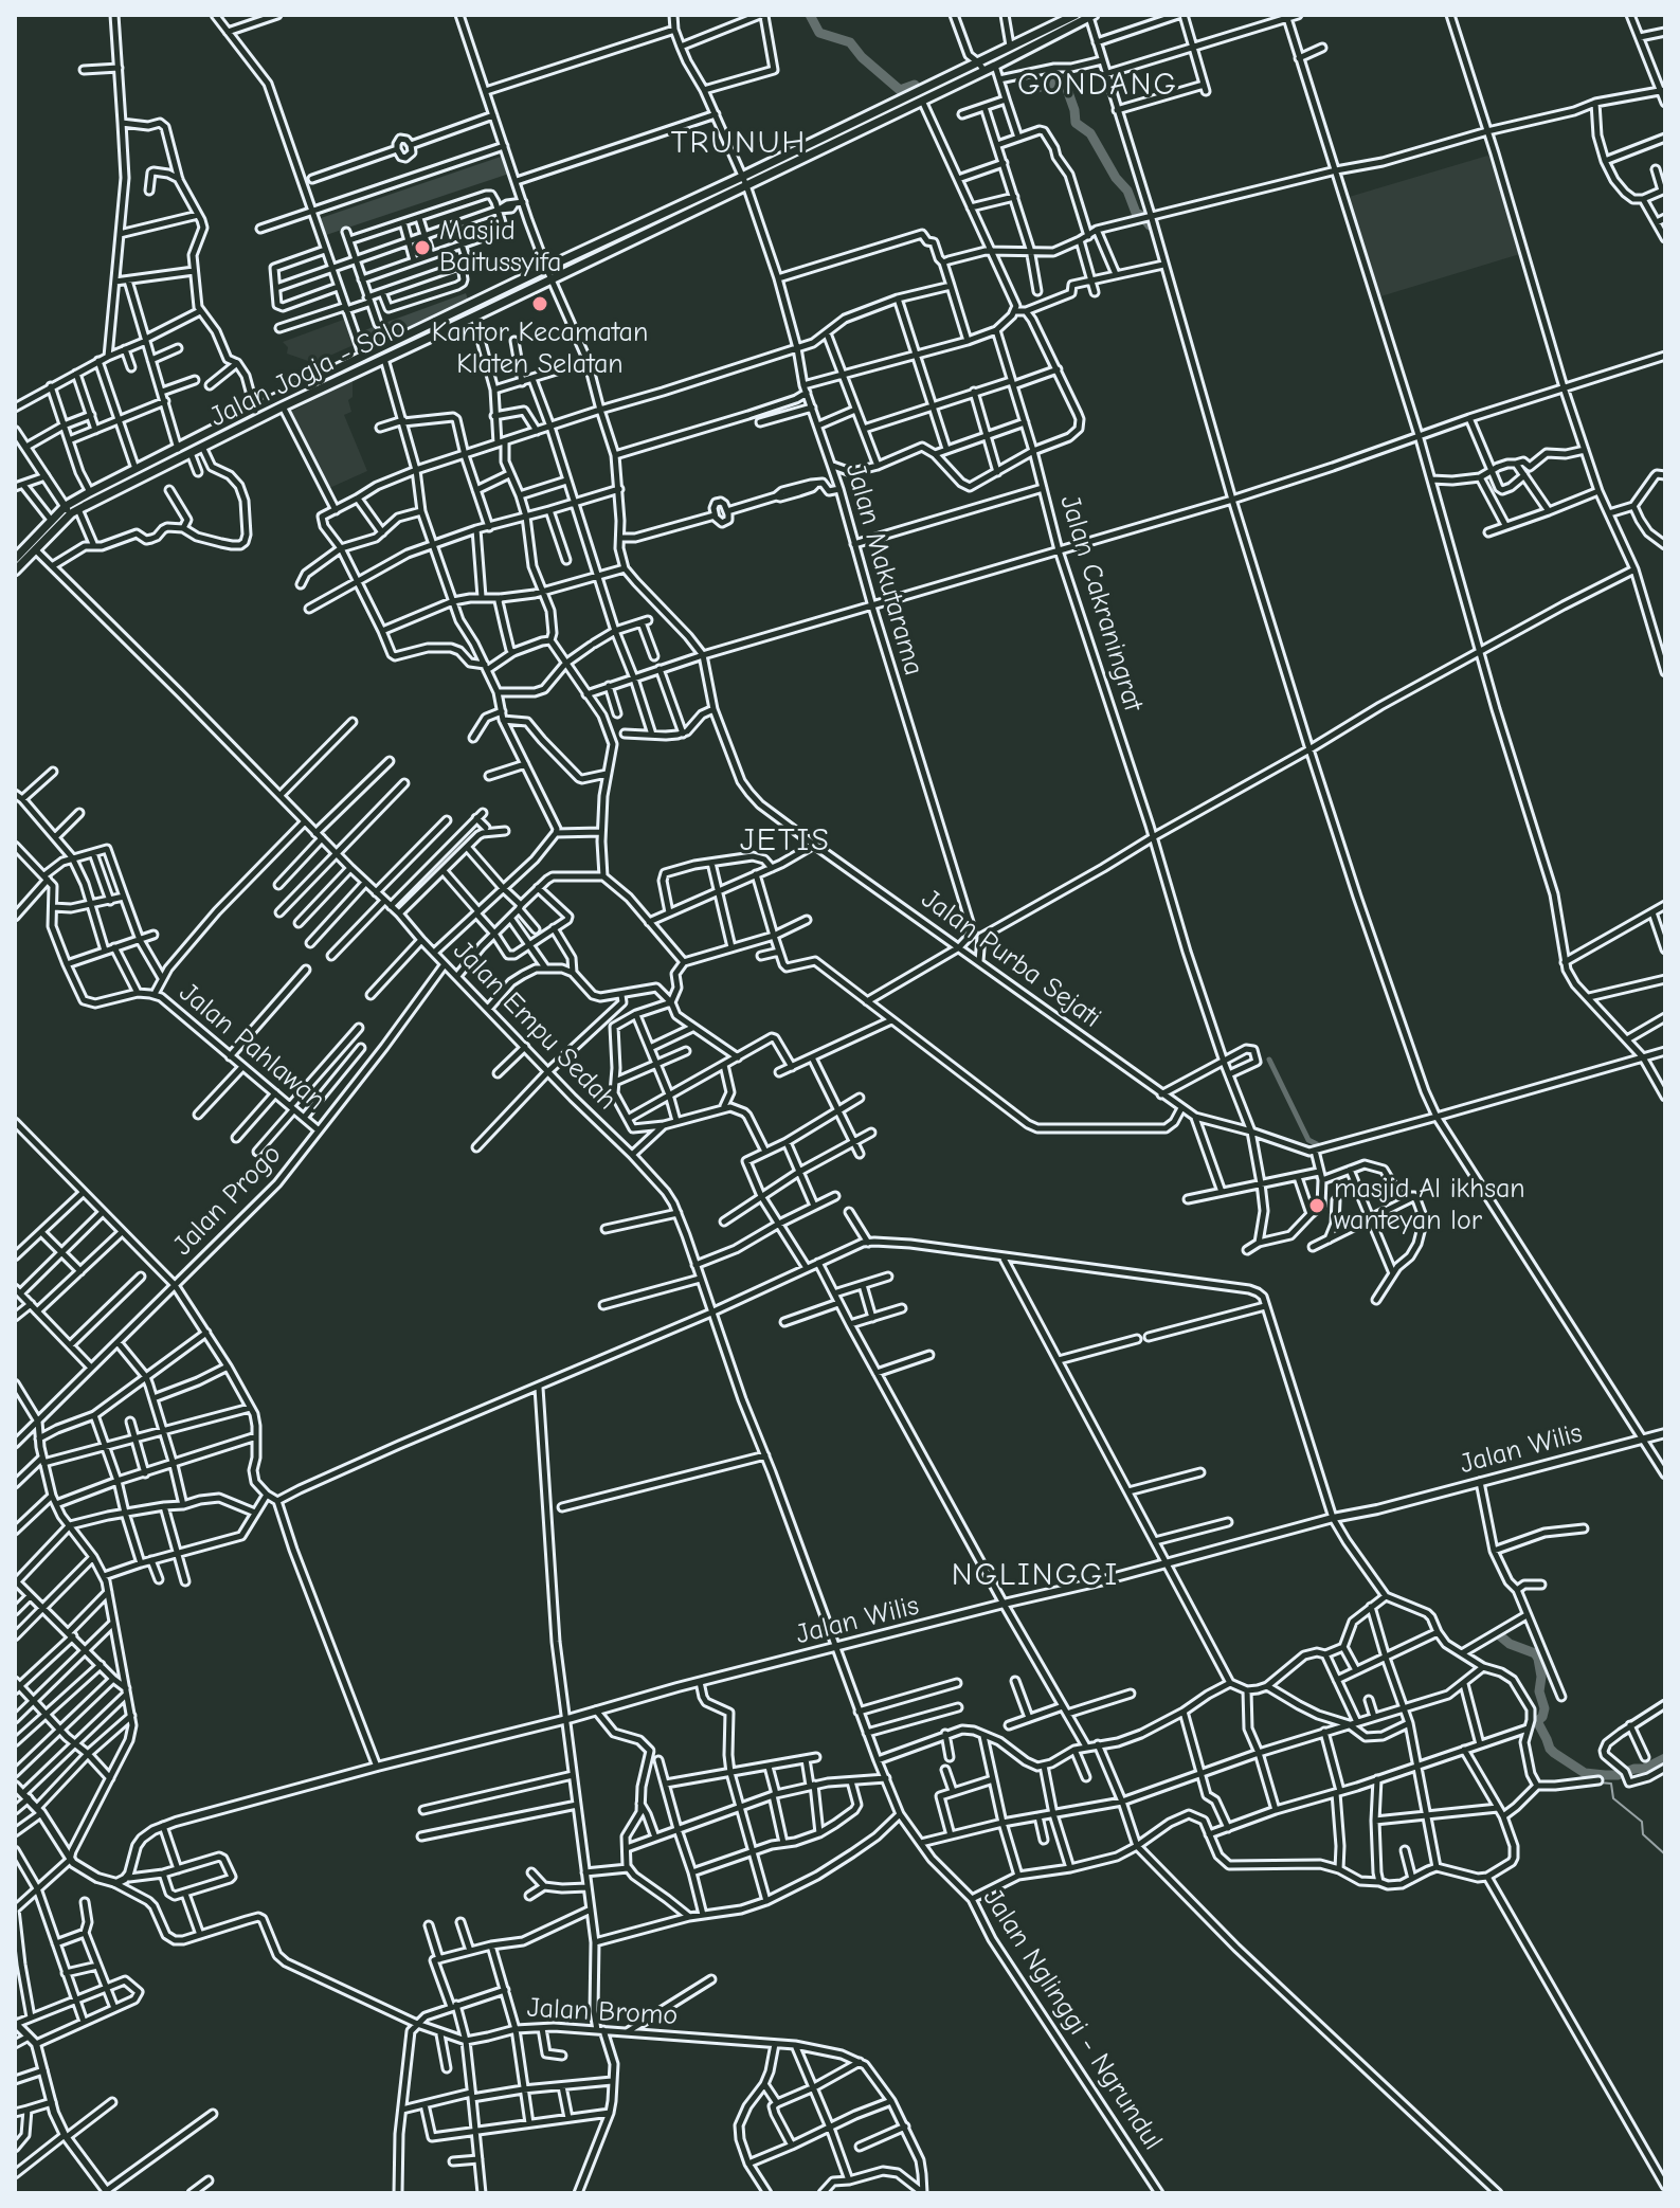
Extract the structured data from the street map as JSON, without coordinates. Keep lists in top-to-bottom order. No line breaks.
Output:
{"streets":{"highway":["Jalan Jogja - Solo"],"main road":["Jalan Wilis"],"street":["Jalan Makutarama","Jalan Cakraningrat","Jalan Purba Sejati","Jalan Empu Sedah","Jalan Pahlawan","Jalan Progo","Jalan Bromo","Jalan Nglinggi - Ngrundul"]},"crossings":[["Jalan Jogja - Solo","Jalan Makutarama"],["Jalan Jogja - Solo","Jalan Empu Sedah"],["Jalan Cakraningrat","Jalan Purba Sejati"],["Jalan Empu Sedah","Jalan Progo"],["Jalan Empu Sedah","Jalan Wilis"],["Jalan Empu Sedah","Jalan Nglinggi - Ngrundul"],["Jalan Pahlawan","Jalan Progo"],["Jalan Wilis","Jalan Nglinggi - Ngrundul"]],"districts":["GONDANG","TRUNUH","JETIS","NGLINGGI"],"places":["Masjid Baitussyifa","Kantor Kecamatan Klaten Selatan","masjid Al ikhsan wanteyan lor"]}
